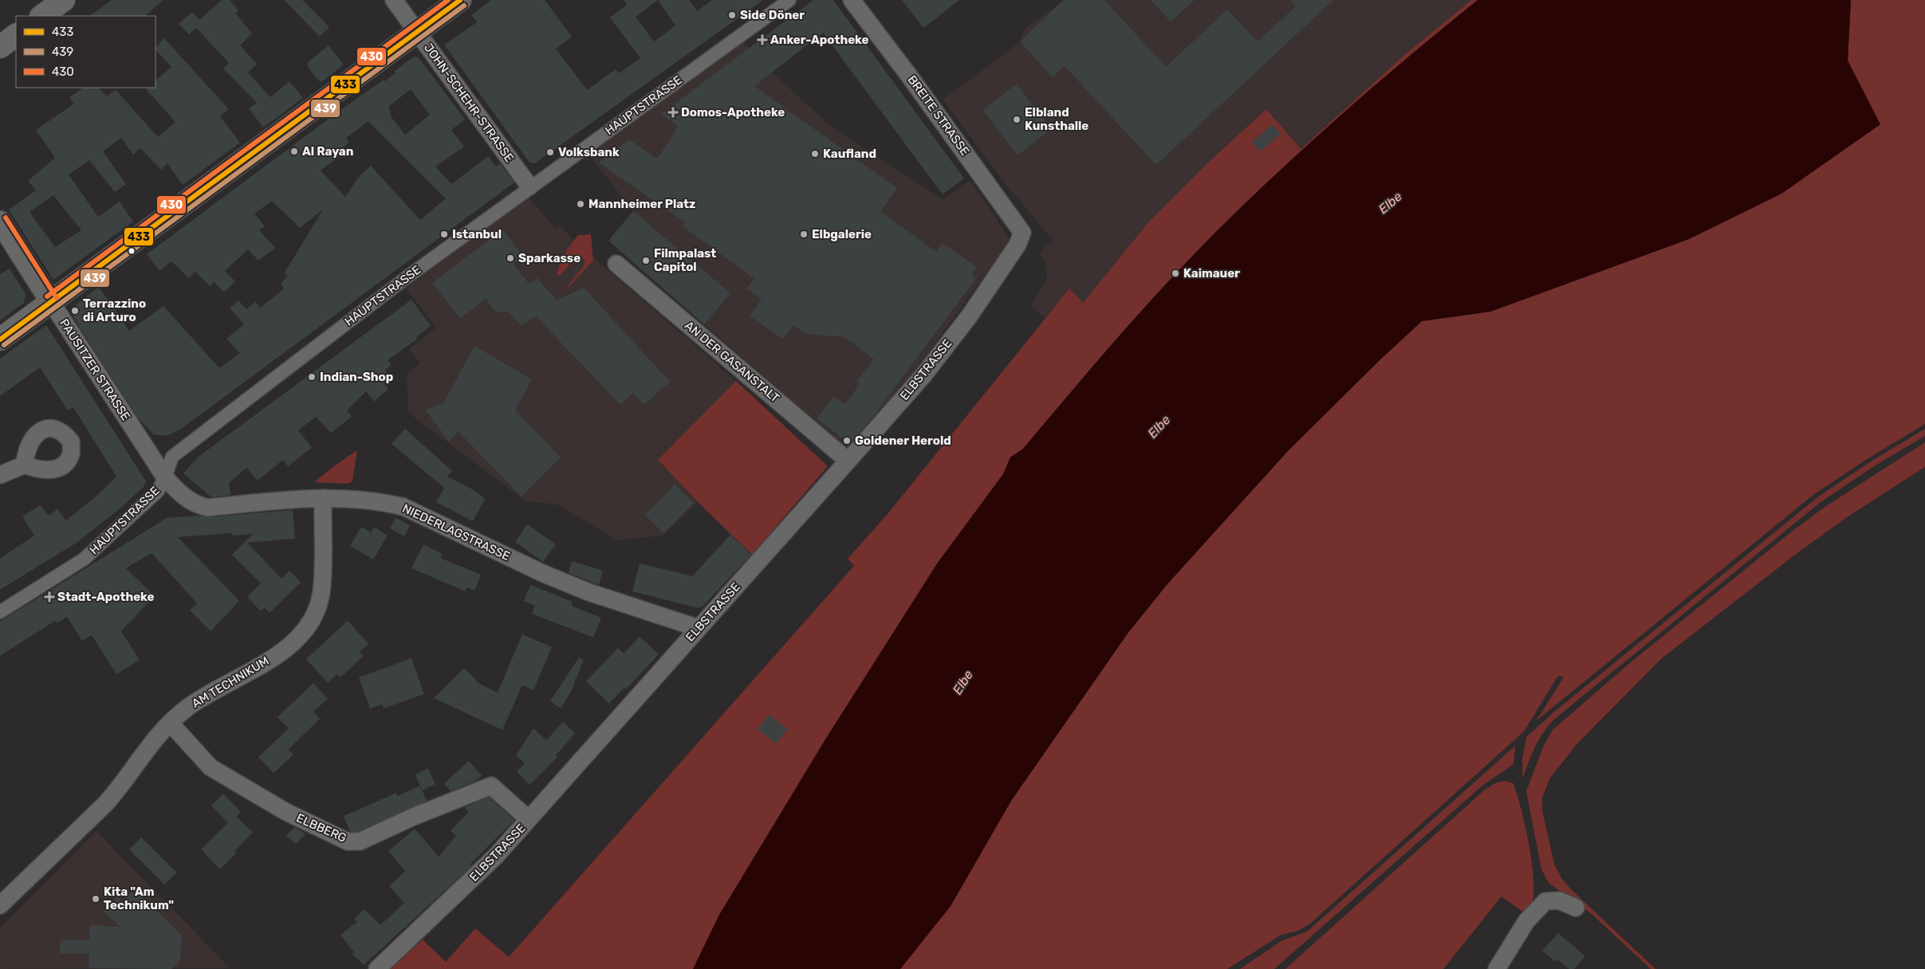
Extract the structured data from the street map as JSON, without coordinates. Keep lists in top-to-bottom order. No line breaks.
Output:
{"streets":{"street":["JOHN-SCHEHR-STRASSE","HAUPTSTRASSE","BREITE STRASSE","AN DER GASANSTALT","PAUSITZER STRASSE","ELBSTRASSE","NIEDERLAGSTRASSE","AM TECHNIKUM","ELBBERG"]},"crossings":[["JOHN-SCHEHR-STRASSE","HAUPTSTRASSE"],["HAUPTSTRASSE","PAUSITZER STRASSE"],["HAUPTSTRASSE","NIEDERLAGSTRASSE"],["BREITE STRASSE","ELBSTRASSE"],["AN DER GASANSTALT","ELBSTRASSE"],["PAUSITZER STRASSE","NIEDERLAGSTRASSE"],["ELBSTRASSE","NIEDERLAGSTRASSE"],["ELBSTRASSE","ELBBERG"],["NIEDERLAGSTRASSE","AM TECHNIKUM"],["AM TECHNIKUM","ELBBERG"]],"water":["Elbe"],"places":{"other":["Side Döner","Elbland Kunsthalle","Al Rayan","Volksbank","Kaufland","Mannheimer Platz","Istanbul","Elbgalerie","Sparkasse","Filmpalast Capitol","Kaimauer","Terrazzino di Arturo","Indian-Shop","Goldener Herold","Kita \"Am Technikum\""],"health":["Anker-Apotheke","Domos-Apotheke","Stadt-Apotheke"]},"lines":["transit line 433","transit line 430","transit line 439"],"legend":["433","439","430"]}
